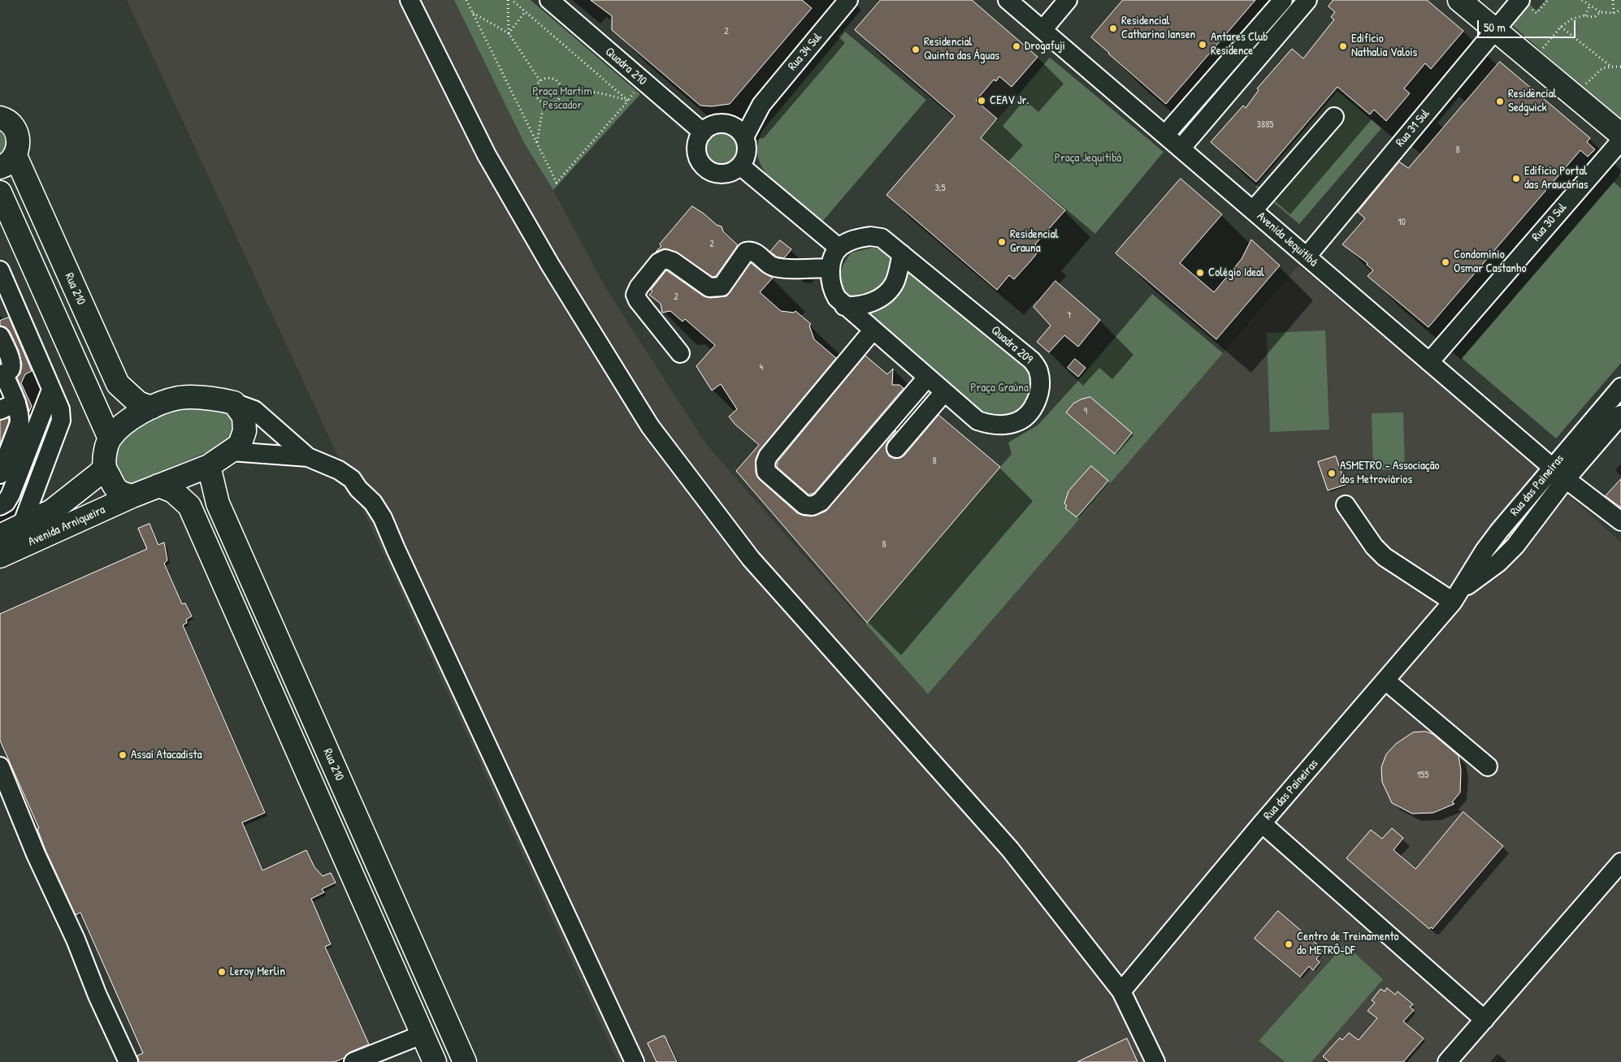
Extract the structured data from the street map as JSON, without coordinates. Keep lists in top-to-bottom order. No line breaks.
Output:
{"streets":{"main road":["Rua 210","Avenida Arniqueira"],"street":["Rua 34 Sul","Quadra 210","Rua 31 Sul","Rua 30 Sul","Avenida Jequitibá","Quadra 209","Rua das Paineiras"]},"crossings":[["Rua 34 Sul","Quadra 210"],["Rua 31 Sul","Avenida Jequitibá"],["Rua 30 Sul","Avenida Jequitibá"],["Avenida Jequitibá","Rua das Paineiras"],["Rua 210","Avenida Arniqueira"]],"parks":["Praça Martim Pescador","Praça Jequitibá","Praça Graúna"],"places":["Residencial Catharina Iansen","Antares Club Residence","Drogafuji","Edifício Nathalia Valois","Residencial Quinta das Águas","CEAV Jr.","Residencial Sedgwick","Edifício Portal das Araucárias","Residencial Grauna","Condomínio Osmar Castanho","Colégio Ideal","ASMETRO - Associação dos Metroviários","Assaí Atacadista","Centro de Treinamento do METRÔ-DF","Leroy Merlin"],"house_numbers":["2","3885","8","3;5","10","2","2","7","4","9","8","8","155"],"scale_bar":"50 m"}
